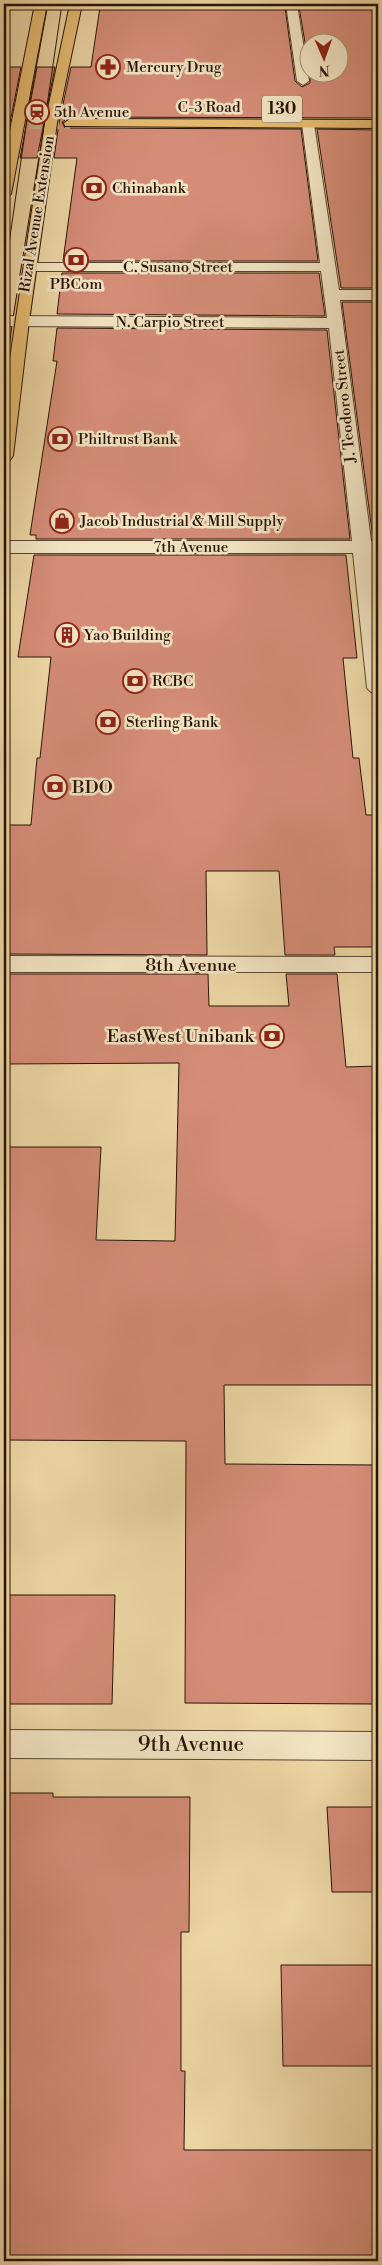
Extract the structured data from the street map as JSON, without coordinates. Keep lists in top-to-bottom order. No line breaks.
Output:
{"streets":{"main road":["C-3 Road","130","Rizal Avenue Extension"],"street":["C. Susano Street","N. Carpio Street","J. Teodoro Street","7th Avenue","8th Avenue","9th Avenue"]},"crossings":[["C-3 Road","J. Teodoro Street"],["Rizal Avenue Extension","C. Susano Street"],["Rizal Avenue Extension","N. Carpio Street"],["C. Susano Street","J. Teodoro Street"],["N. Carpio Street","J. Teodoro Street"],["J. Teodoro Street","7th Avenue"]],"places":{"pharmacy":["Mercury Drug"],"station":["5th Avenue"],"bank":["Chinabank","PBCom","Philtrust Bank","RCBC","Sterling Bank","BDO","EastWest Unibank"],"shop":["Jacob Industrial & Mill Supply"],"building":["Yao Building"]},"north":"bottom"}
